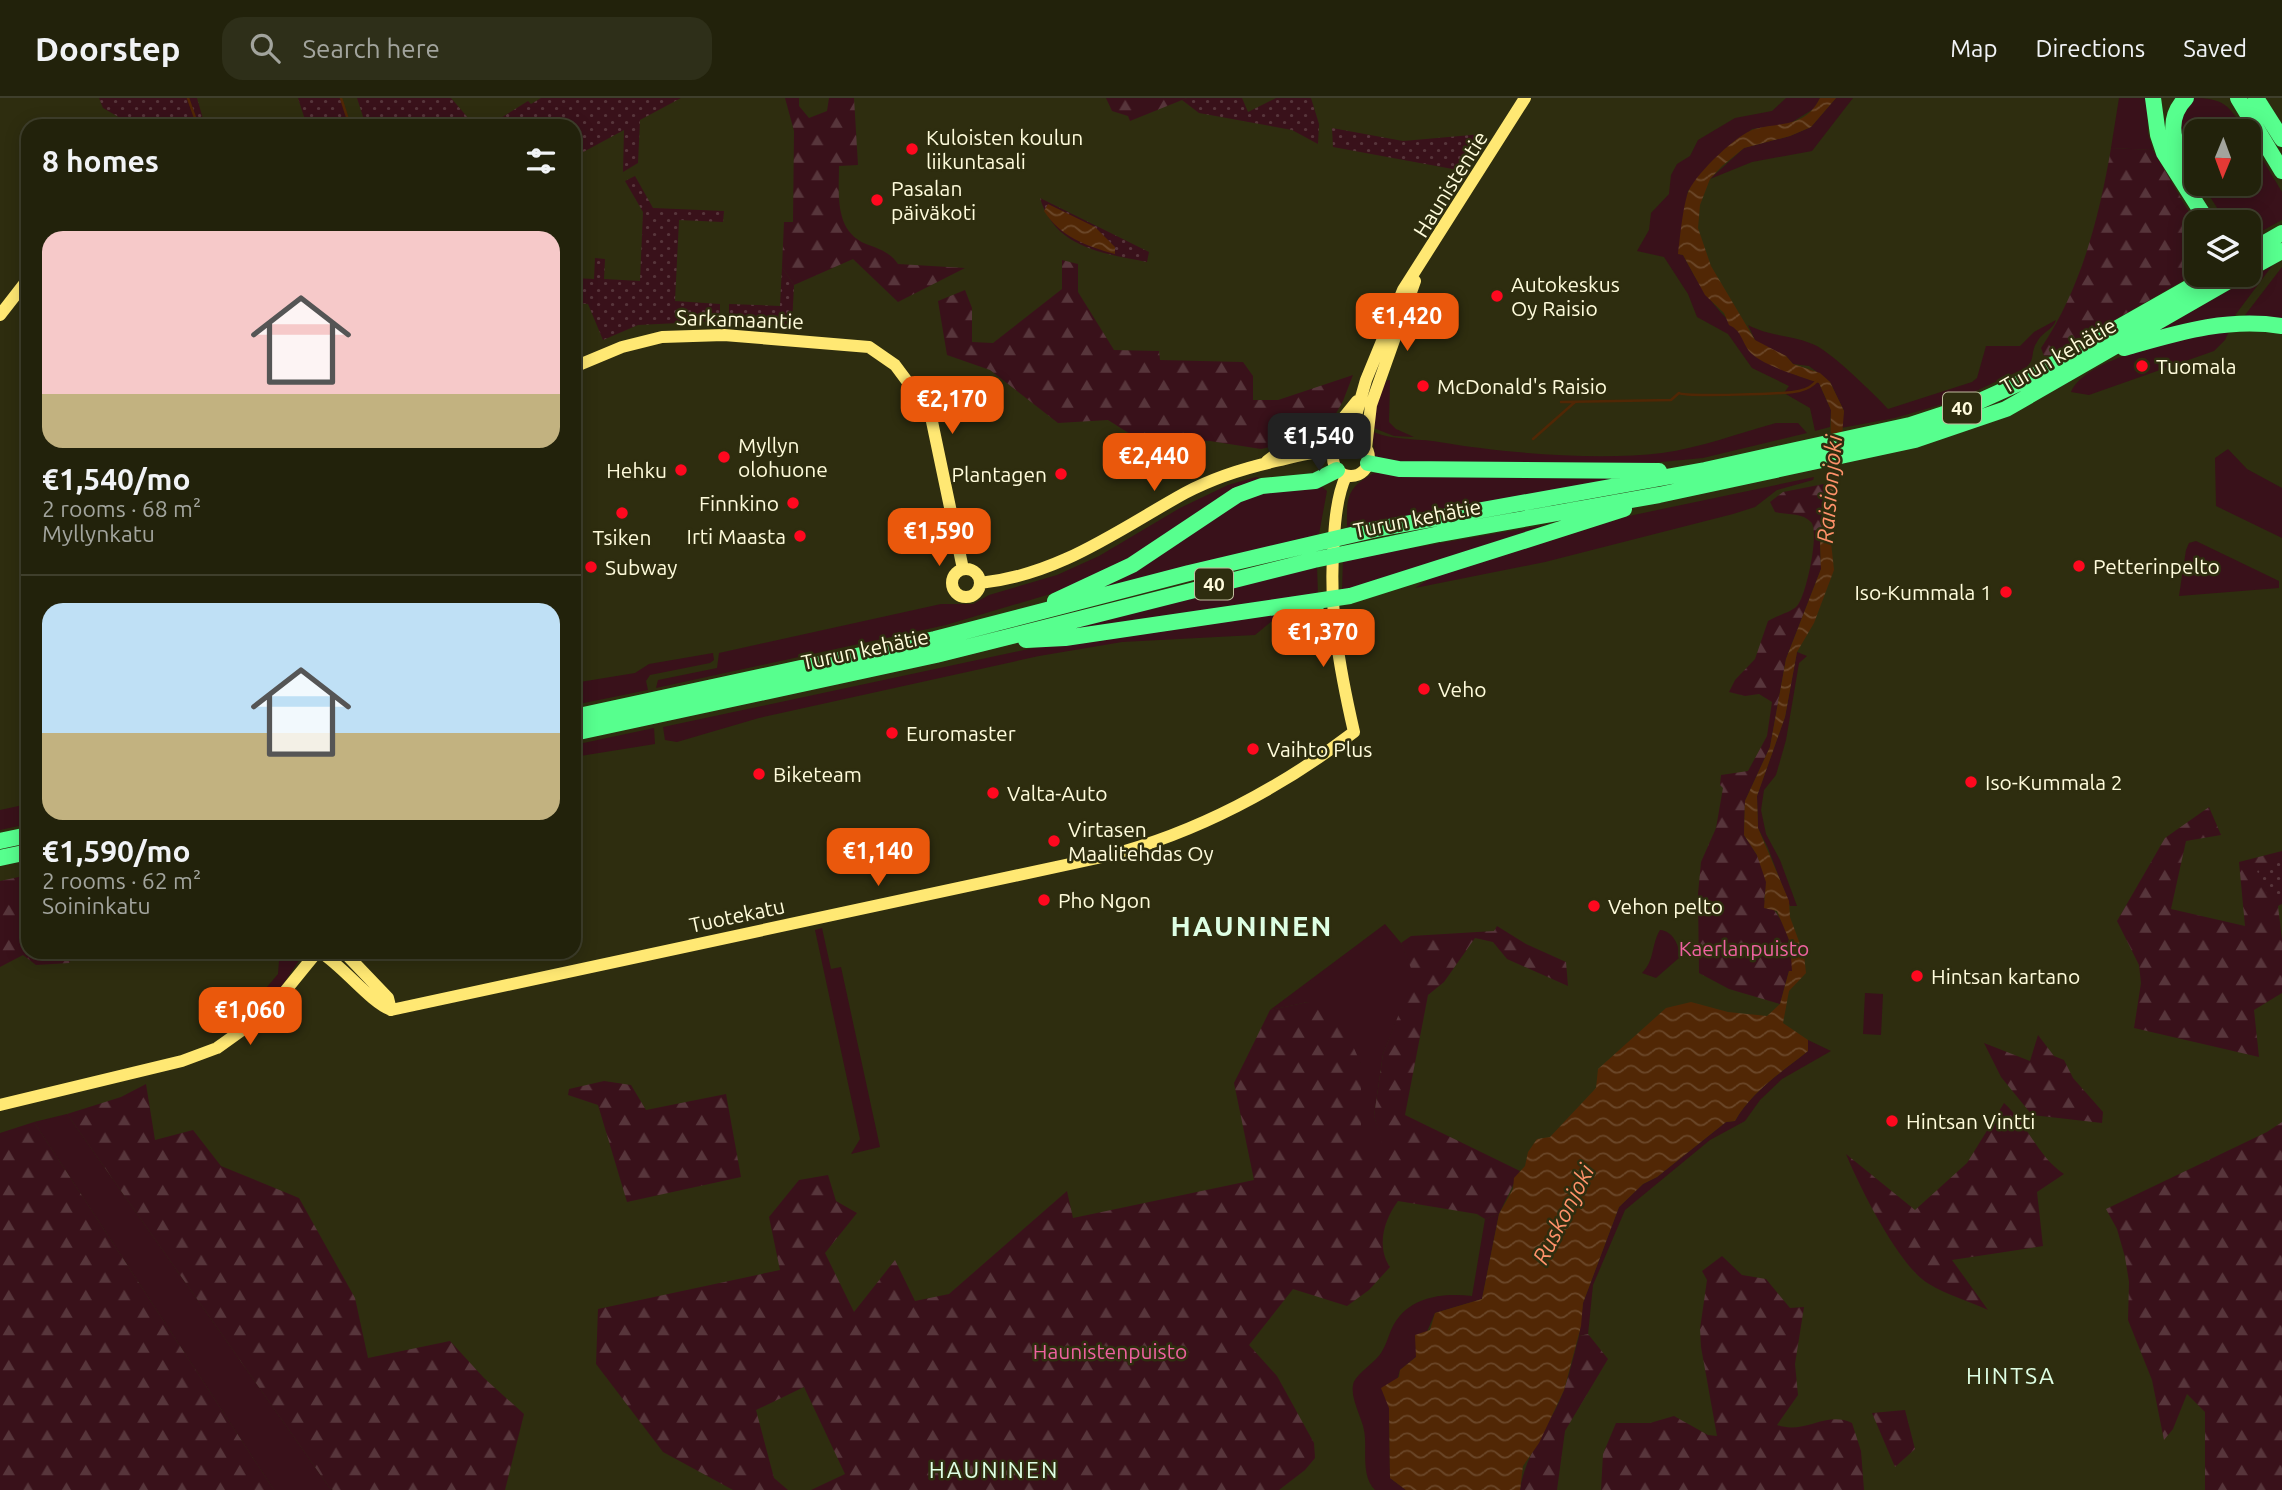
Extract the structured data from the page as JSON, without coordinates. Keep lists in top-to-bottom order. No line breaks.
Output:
{"streets":{"highway":["Turun kehätie","40"],"street":["Haunistentie","Sarkamaantie","Tuotekatu"]},"districts":["HAUNINEN","HINTSA","HAUNINEN"],"water":["Raisionjoki","Ruskonjoki"],"parks":["Kaerlanpuisto","Haunistenpuisto"],"places":["Kuloisten koulun liikuntasali","Pasalan päiväkoti","Autokeskus Oy Raisio","Tuomala","McDonald's Raisio","Myllyn olohuone","Hehku","Plantagen","Finnkino","Tsiken","Irti Maasta","Petterinpelto","Subway","Iso-Kummala 1","Veho","Euromaster","Vaihto Plus","Biketeam","Iso-Kummala 2","Valta-Auto","Virtasen Maalitehdas Oy","Pho Ngon","Vehon pelto","Hintsan kartano","Hintsan Vintti"],"north":"bottom","page":{"header":"Doorstep","search":"Search here","nav":["Map","Directions","Saved"],"heading":"8 homes","list":[{"name":"€1,540/mo","note":"2 rooms · 68 m² · Myllynkatu"},{"name":"€1,590/mo","note":"2 rooms · 62 m² · Soininkatu"}],"price":["€1,420","€2,170","€1,540","€2,440","€1,590","€1,370","€1,140","€1,060"]}}
